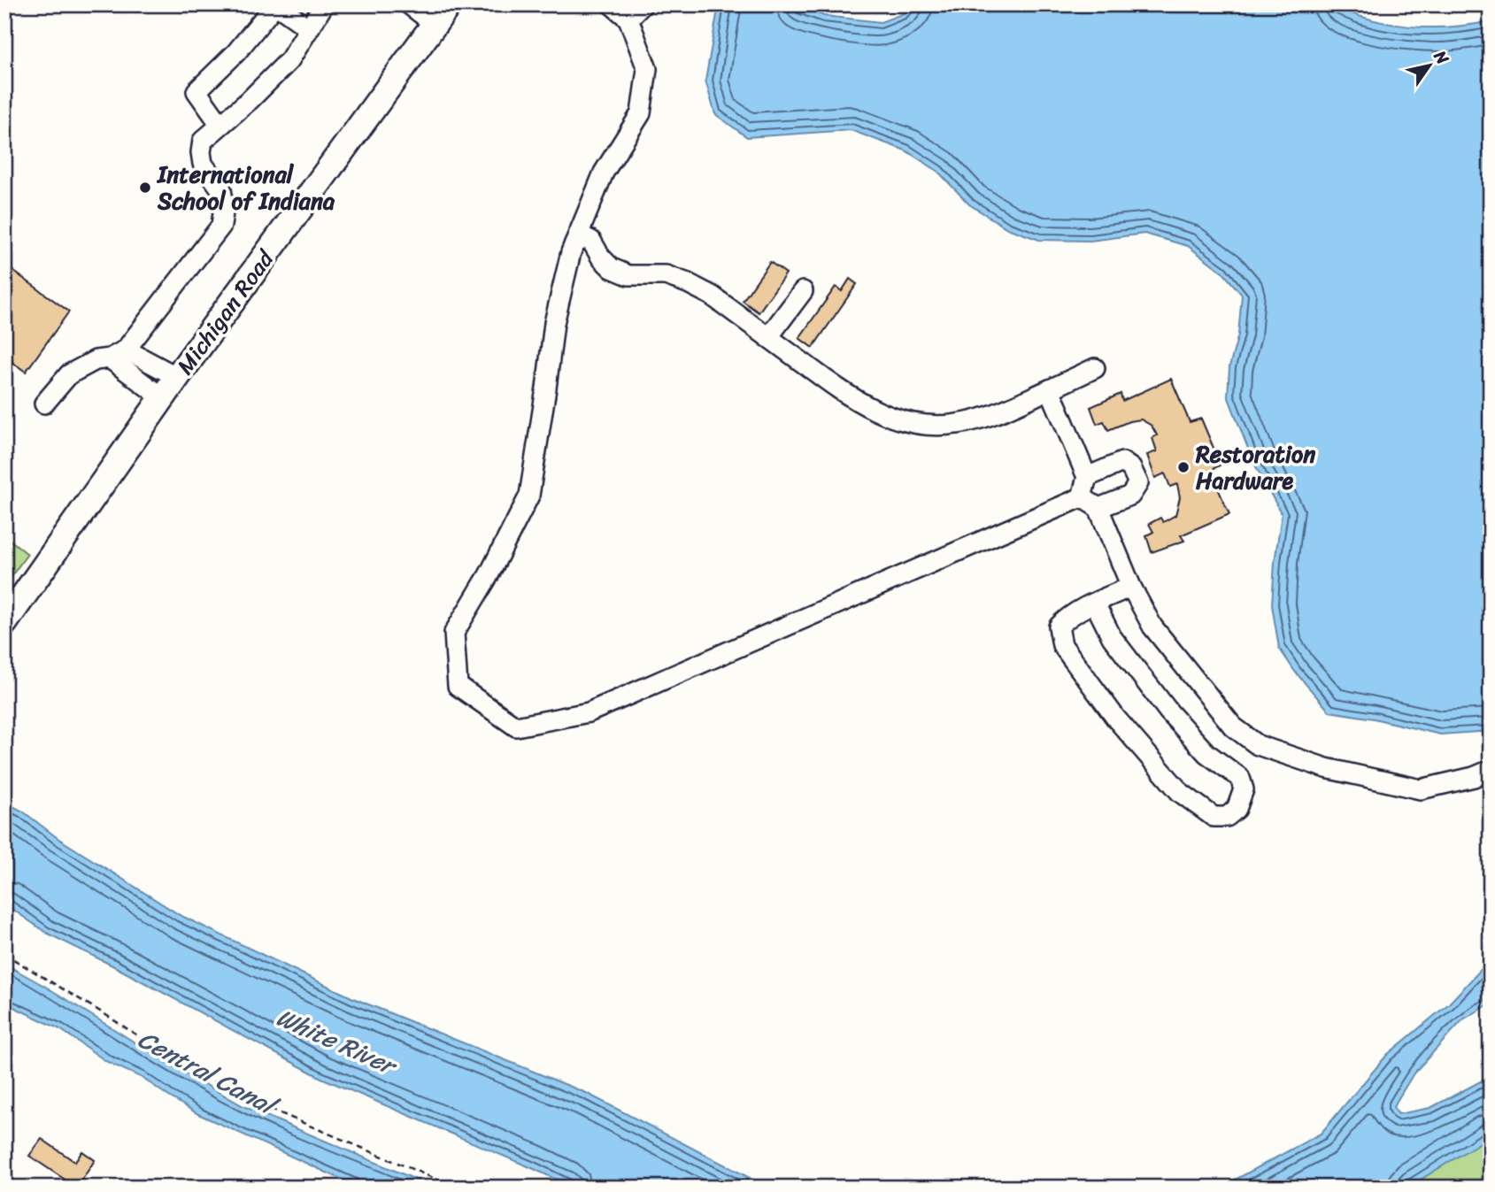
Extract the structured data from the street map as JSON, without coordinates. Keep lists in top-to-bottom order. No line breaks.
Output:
{"streets":{"main road":["Michigan Road"]},"water":["White River","Central Canal"],"places":["International School of Indiana","Restoration Hardware"],"north":"top right"}
